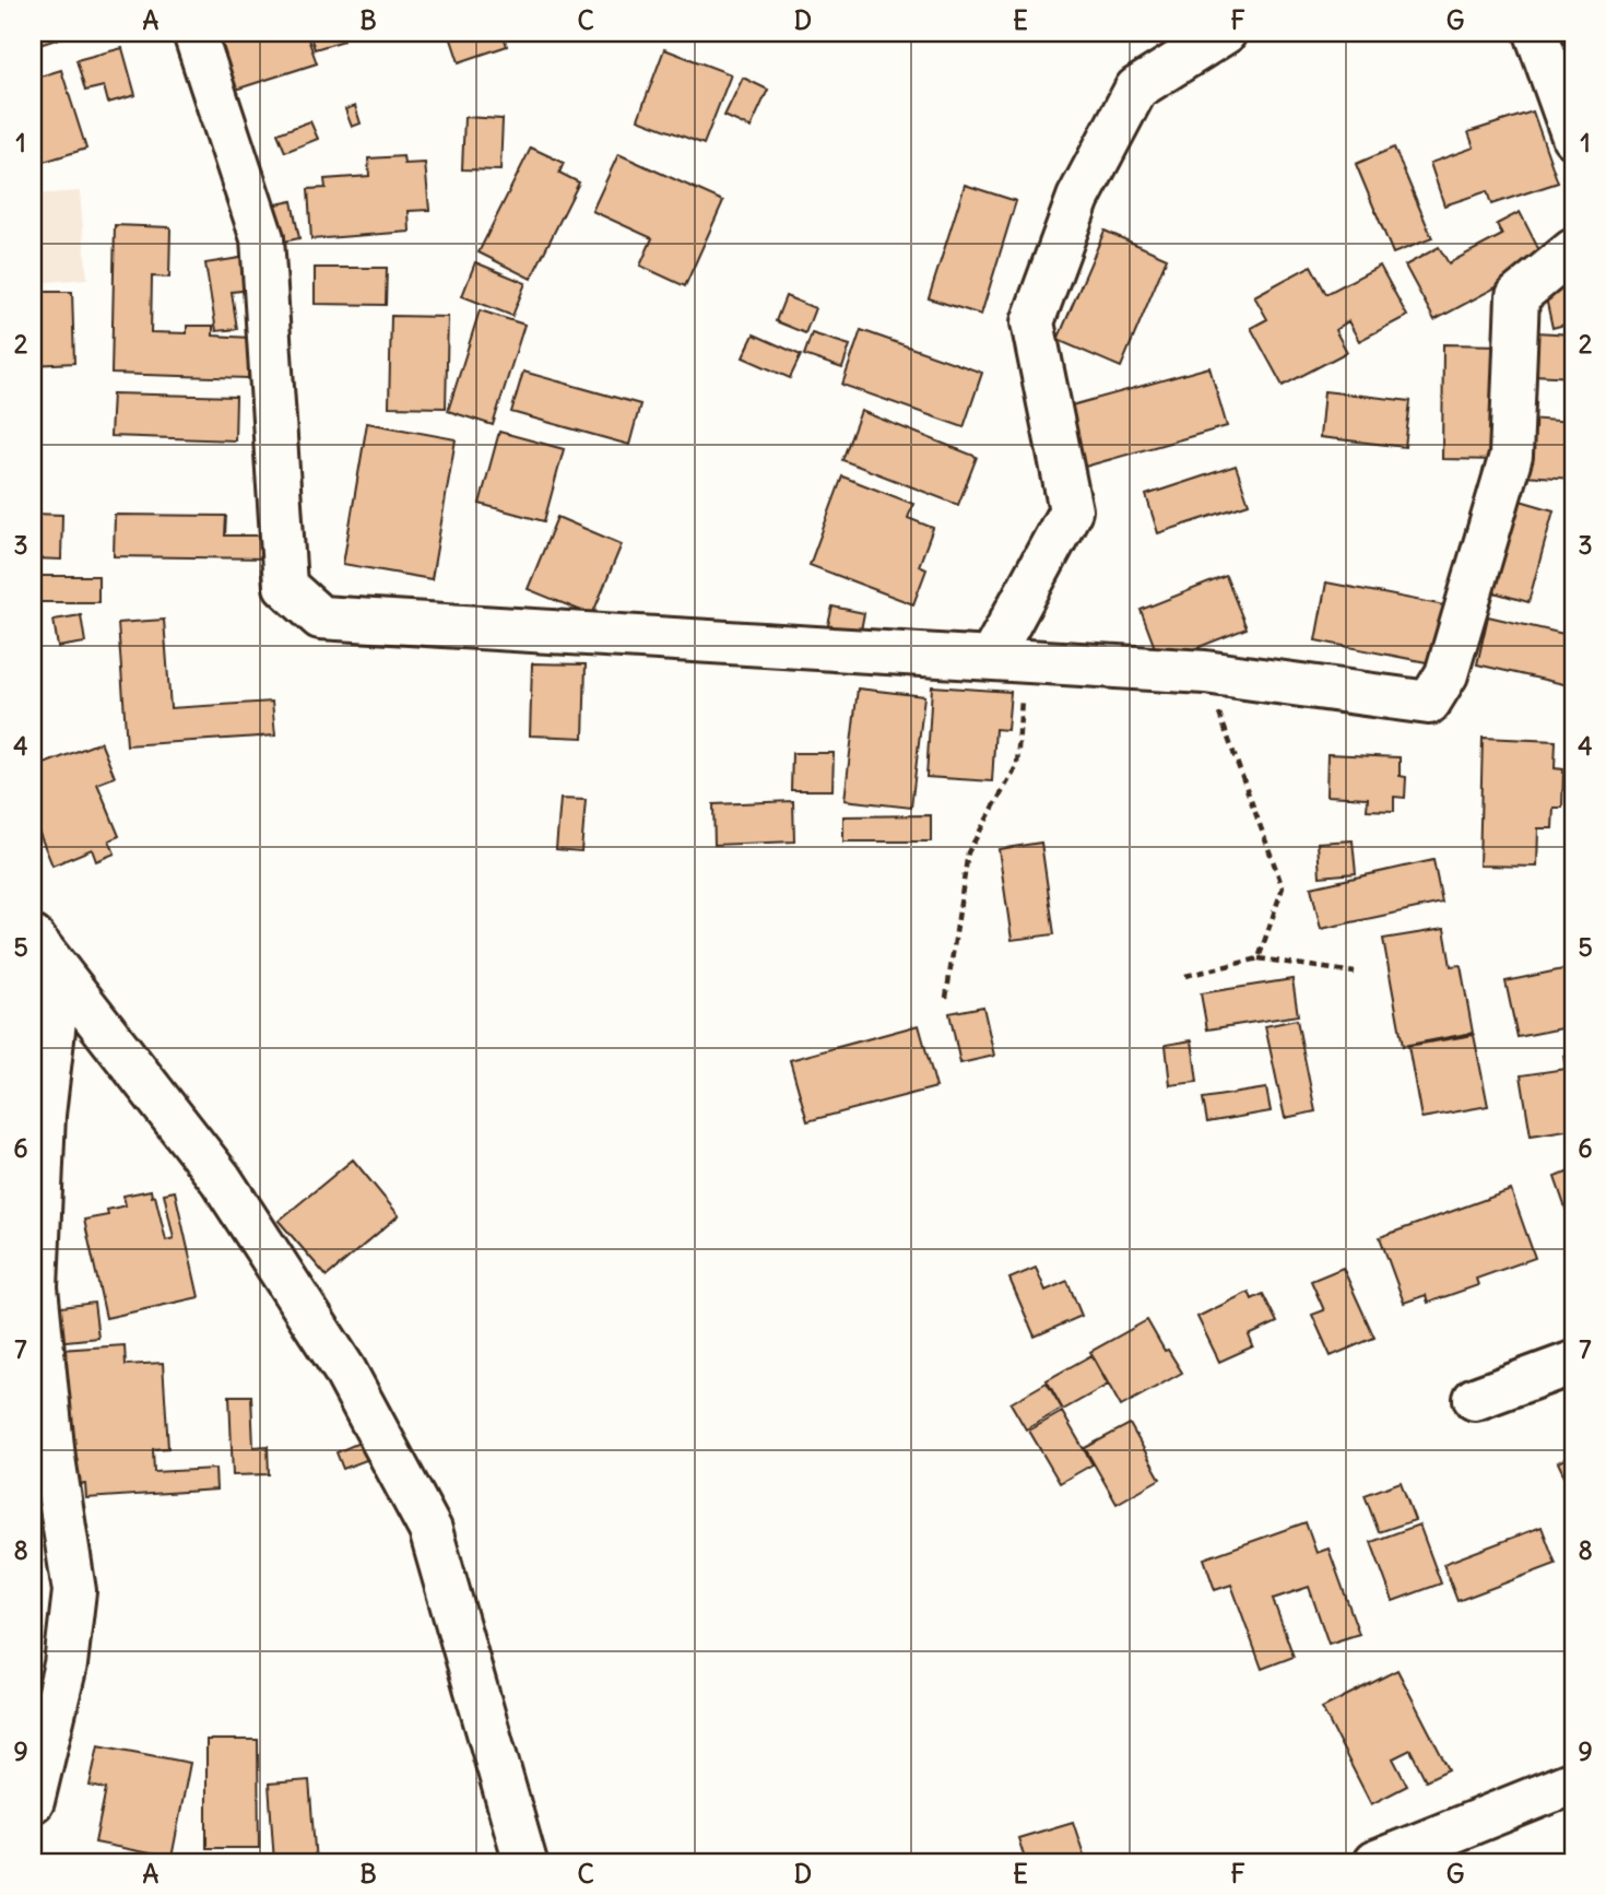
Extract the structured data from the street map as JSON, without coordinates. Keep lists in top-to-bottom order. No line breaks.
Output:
{"grid":{"columns":["A","B","C","D","E","F","G"],"rows":["1","2","3","4","5","6","7","8","9"]}}
